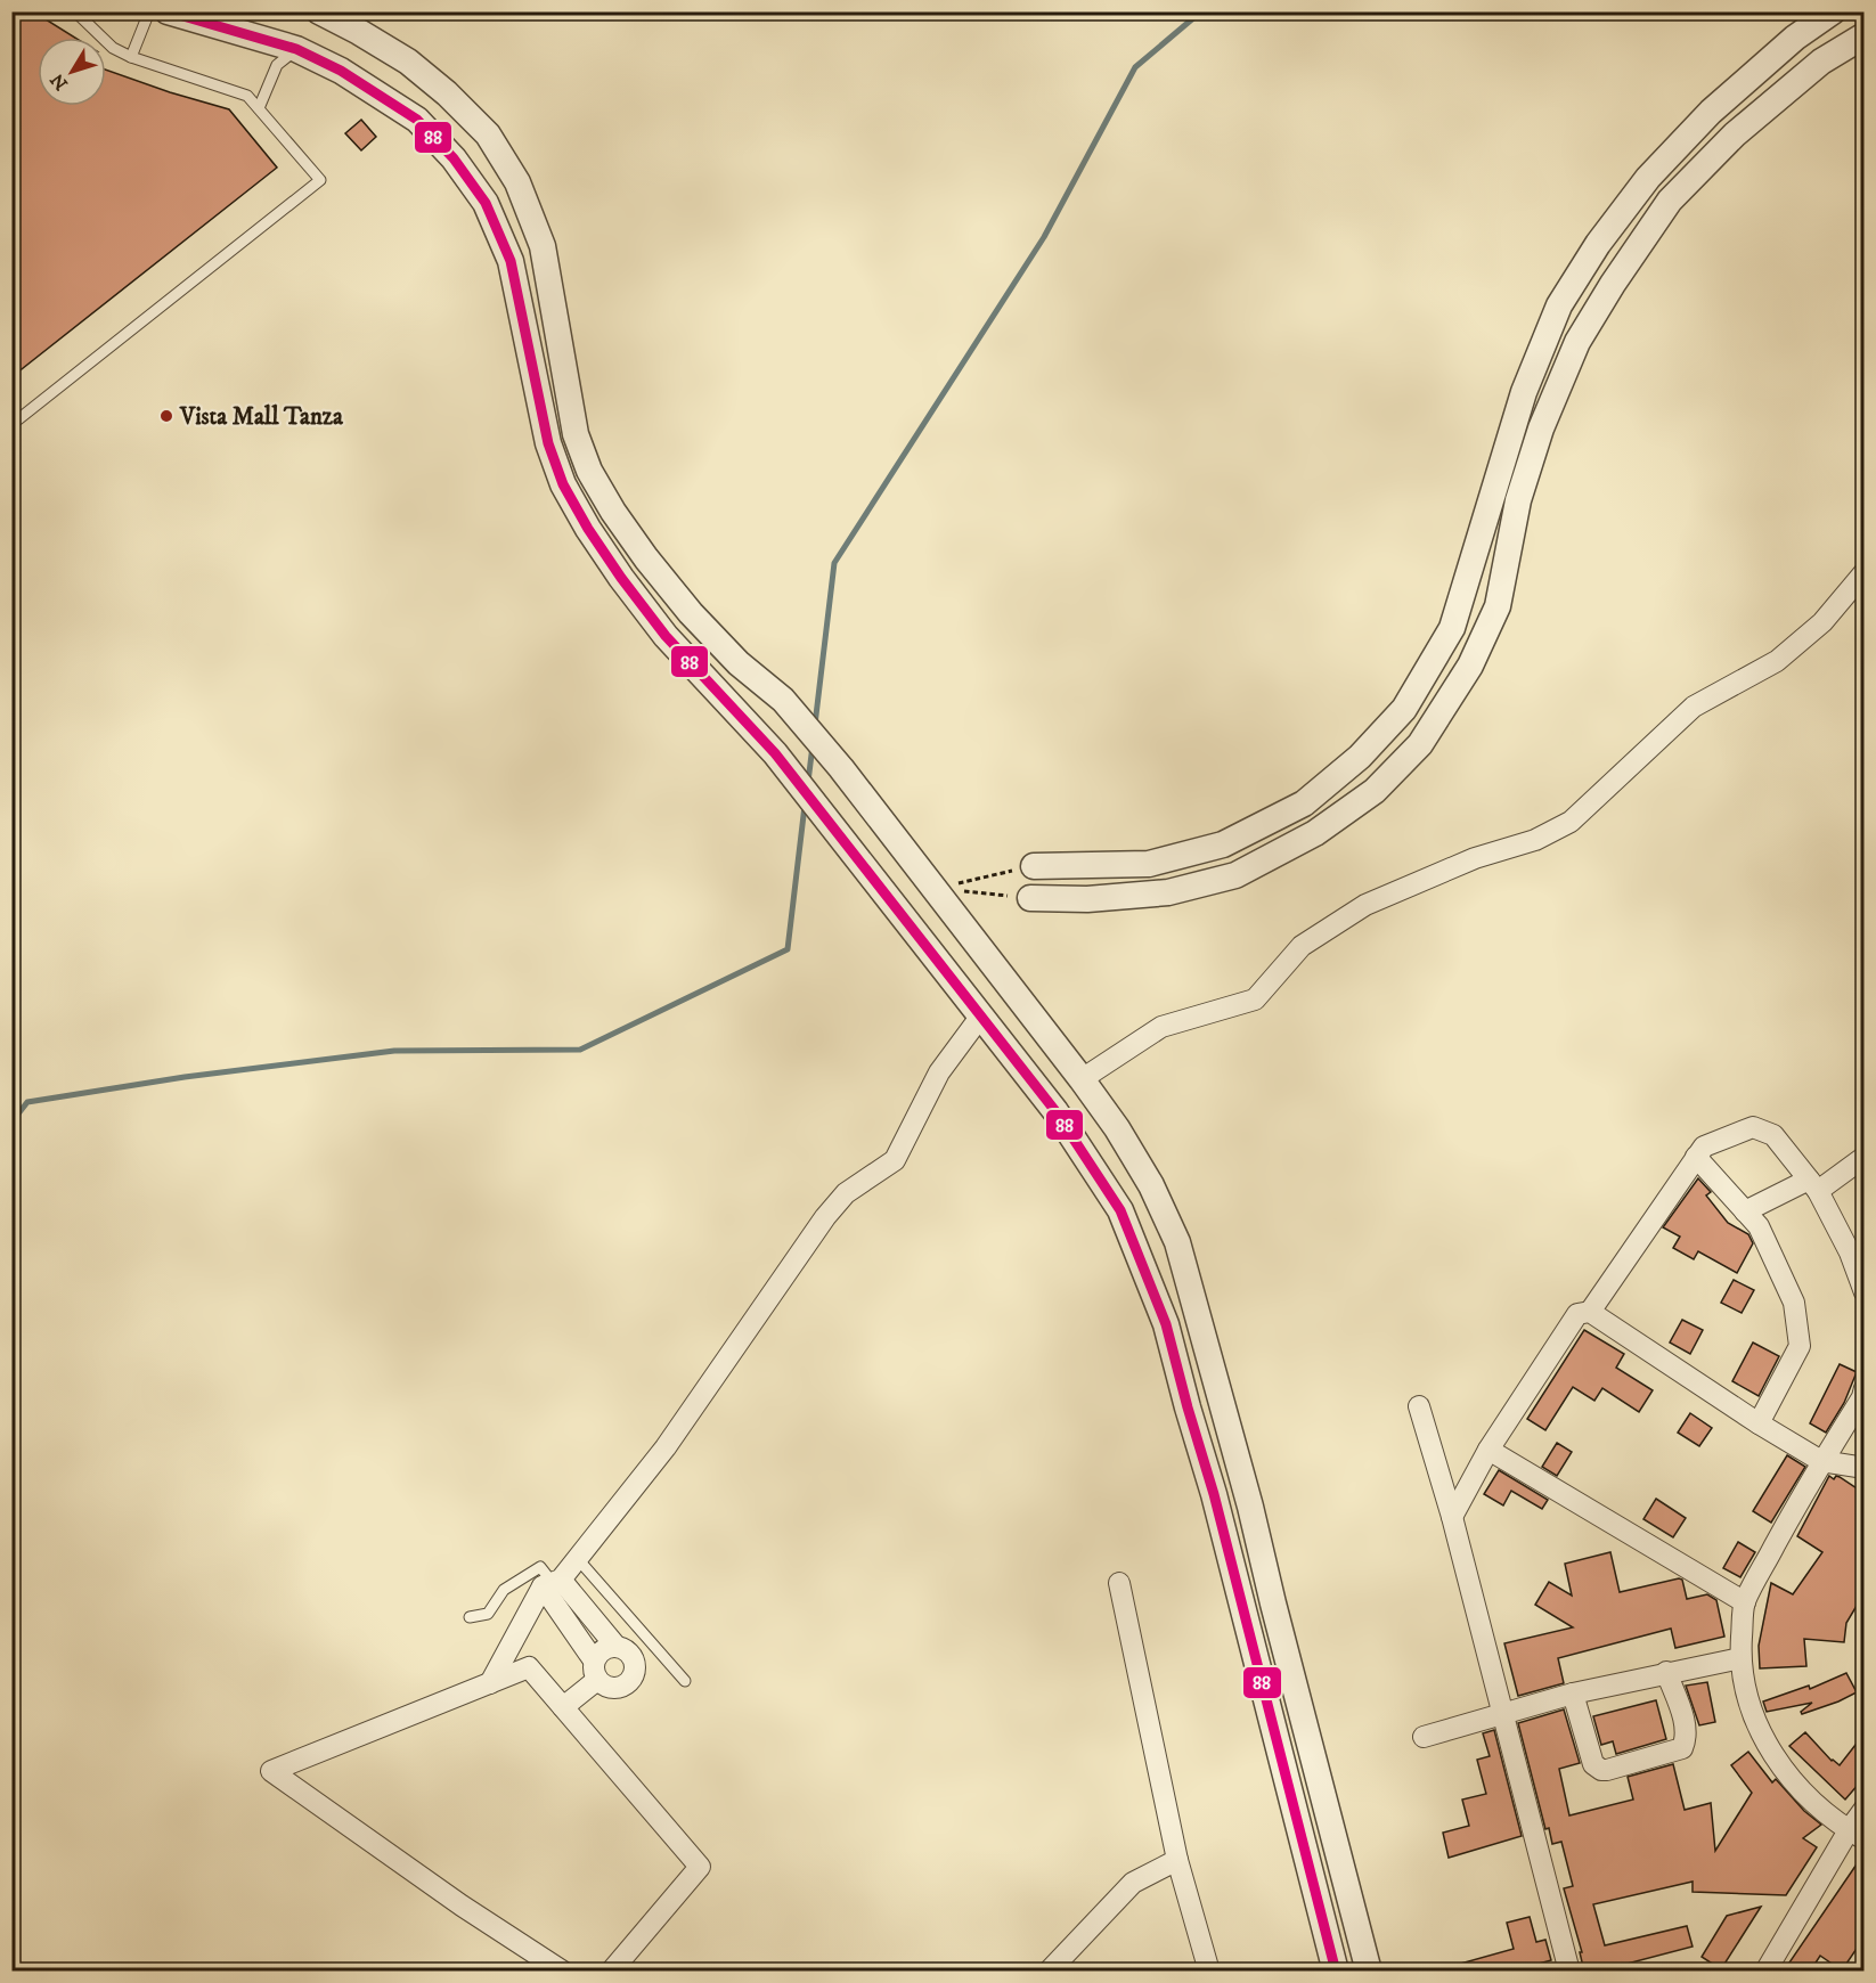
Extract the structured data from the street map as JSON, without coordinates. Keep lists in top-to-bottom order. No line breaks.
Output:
{"places":["Vista Mall Tanza"],"lines":["transit line 88"],"north":"bottom left"}
